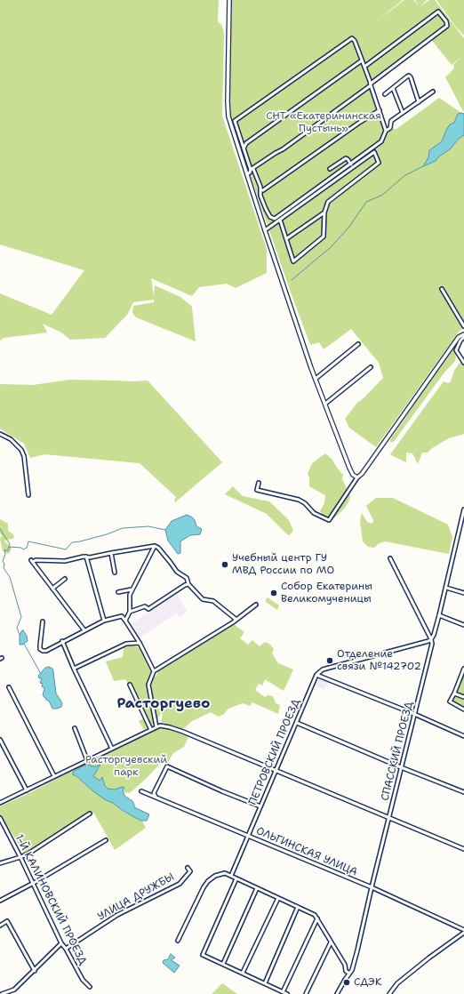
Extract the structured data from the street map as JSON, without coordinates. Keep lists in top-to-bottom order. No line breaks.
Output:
{"streets":{"street":["СПАССКИЙ ПРОЕЗД","ПЕТРОВСКИЙ ПРОЕЗД","ОЛЬГИНСКАЯ УЛИЦА","УЛИЦА ДРУЖБЫ","1-Й КАЛИНОВСКИЙ ПРОЕЗД"]},"crossings":[["СПАССКИЙ ПРОЕЗД","ОЛЬГИНСКАЯ УЛИЦА"],["ПЕТРОВСКИЙ ПРОЕЗД","ОЛЬГИНСКАЯ УЛИЦА"],["УЛИЦА ДРУЖБЫ","1-Й КАЛИНОВСКИЙ ПРОЕЗД"]],"districts":["Расторгуево"],"parks":["СНТ «Екатерининская Пустынь»","Расторгуевский парк"],"places":["Учебный центр ГУ МВД России по МО","Собор Екатерины Великомученицы","Отделение связи №142702","СДЭК"]}
